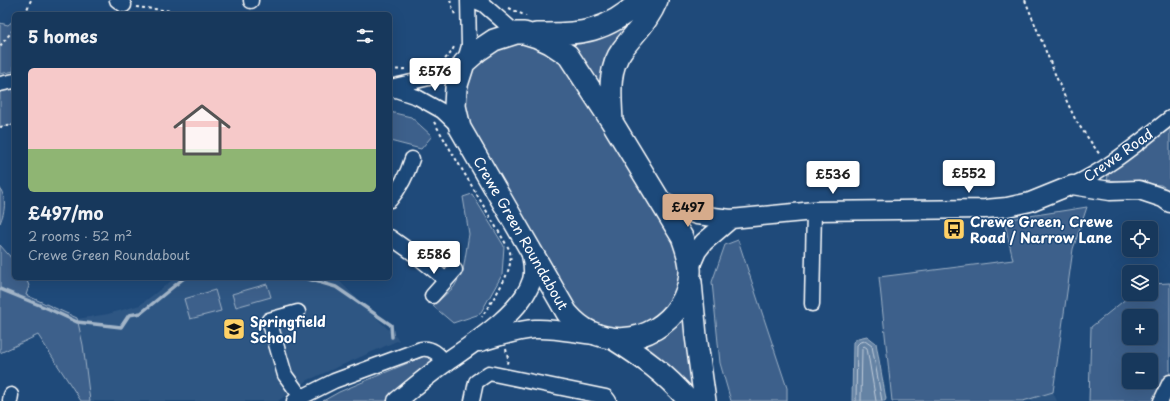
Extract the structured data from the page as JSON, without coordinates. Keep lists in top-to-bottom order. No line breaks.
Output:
{"streets":{"highway":["Crewe Green Roundabout"],"main road":["Crewe Road"]},"places":{"bus stop":["Crewe Green, Crewe Road / Narrow Lane"],"school or university":["Springfield School"]},"page":{"heading":"5 homes","price":["£576","£552","£536","£497","£586"],"list":[{"name":"£497/mo","note":"2 rooms · 52 m² · Crewe Green Roundabout"}],"map_buttons":["+","−"]}}
